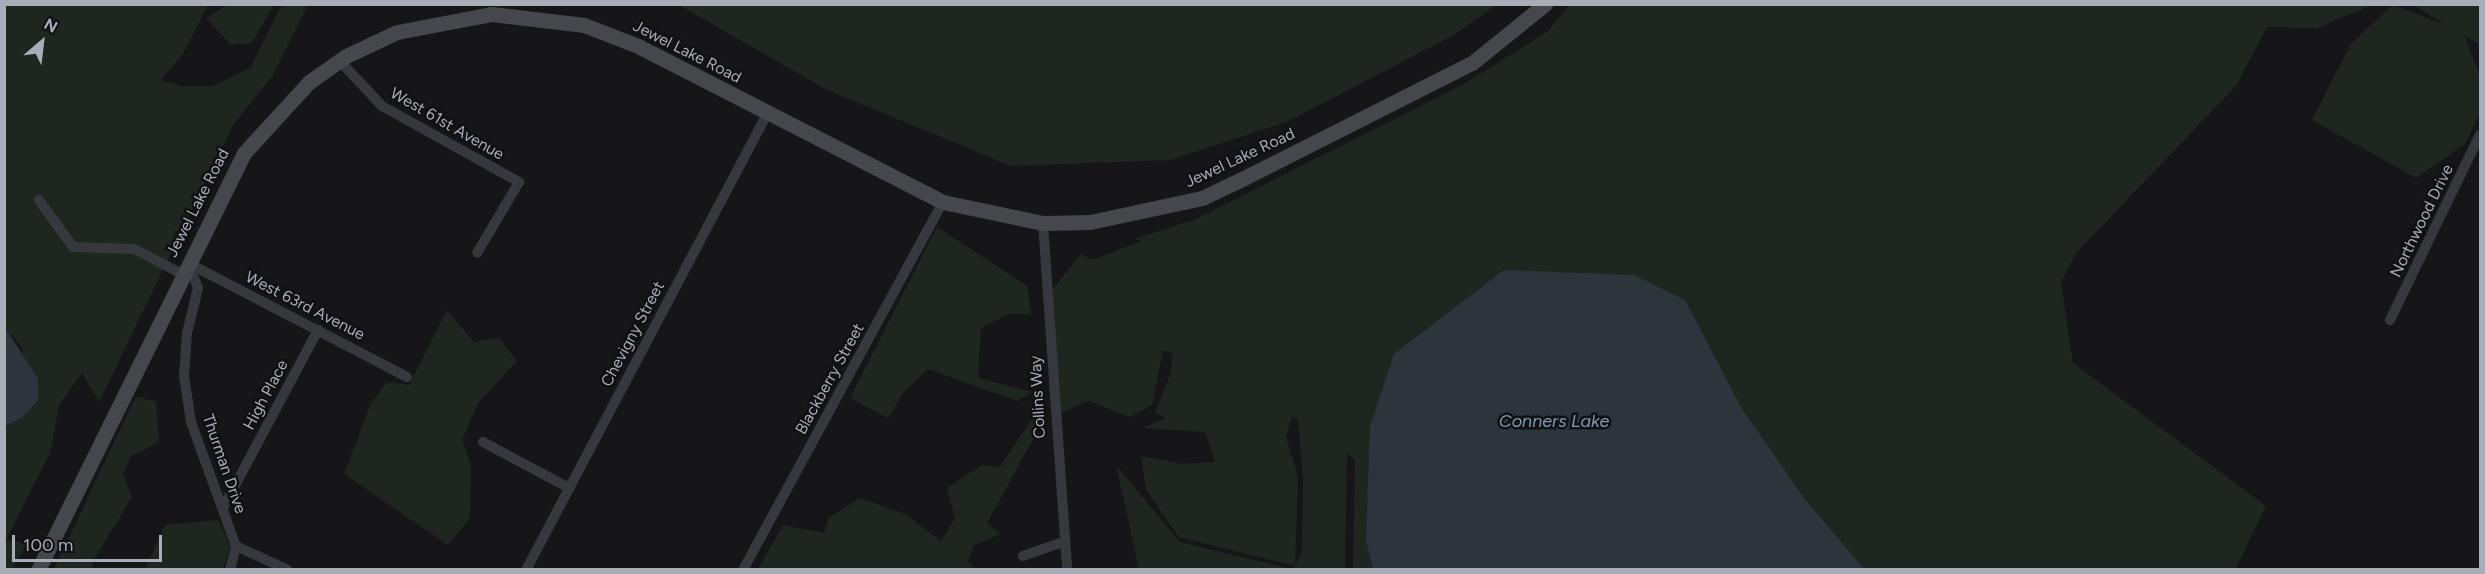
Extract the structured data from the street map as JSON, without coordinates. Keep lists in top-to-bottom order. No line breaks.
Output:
{"streets":{"main road":["Jewel Lake Road"],"street":["West 61st Avenue","Northwood Drive","West 63rd Avenue","Chevigny Street","Blackberry Street","High Place","Collins Way","Thurman Drive"]},"crossings":[["Jewel Lake Road","West 61st Avenue"],["Jewel Lake Road","West 63rd Avenue"],["Jewel Lake Road","Chevigny Street"],["Jewel Lake Road","Blackberry Street"],["Jewel Lake Road","Collins Way"],["Jewel Lake Road","Thurman Drive"],["West 63rd Avenue","High Place"],["West 63rd Avenue","Thurman Drive"],["High Place","Thurman Drive"]],"water":["Conners Lake"],"scale_bar":"100 m","north":"top right"}
